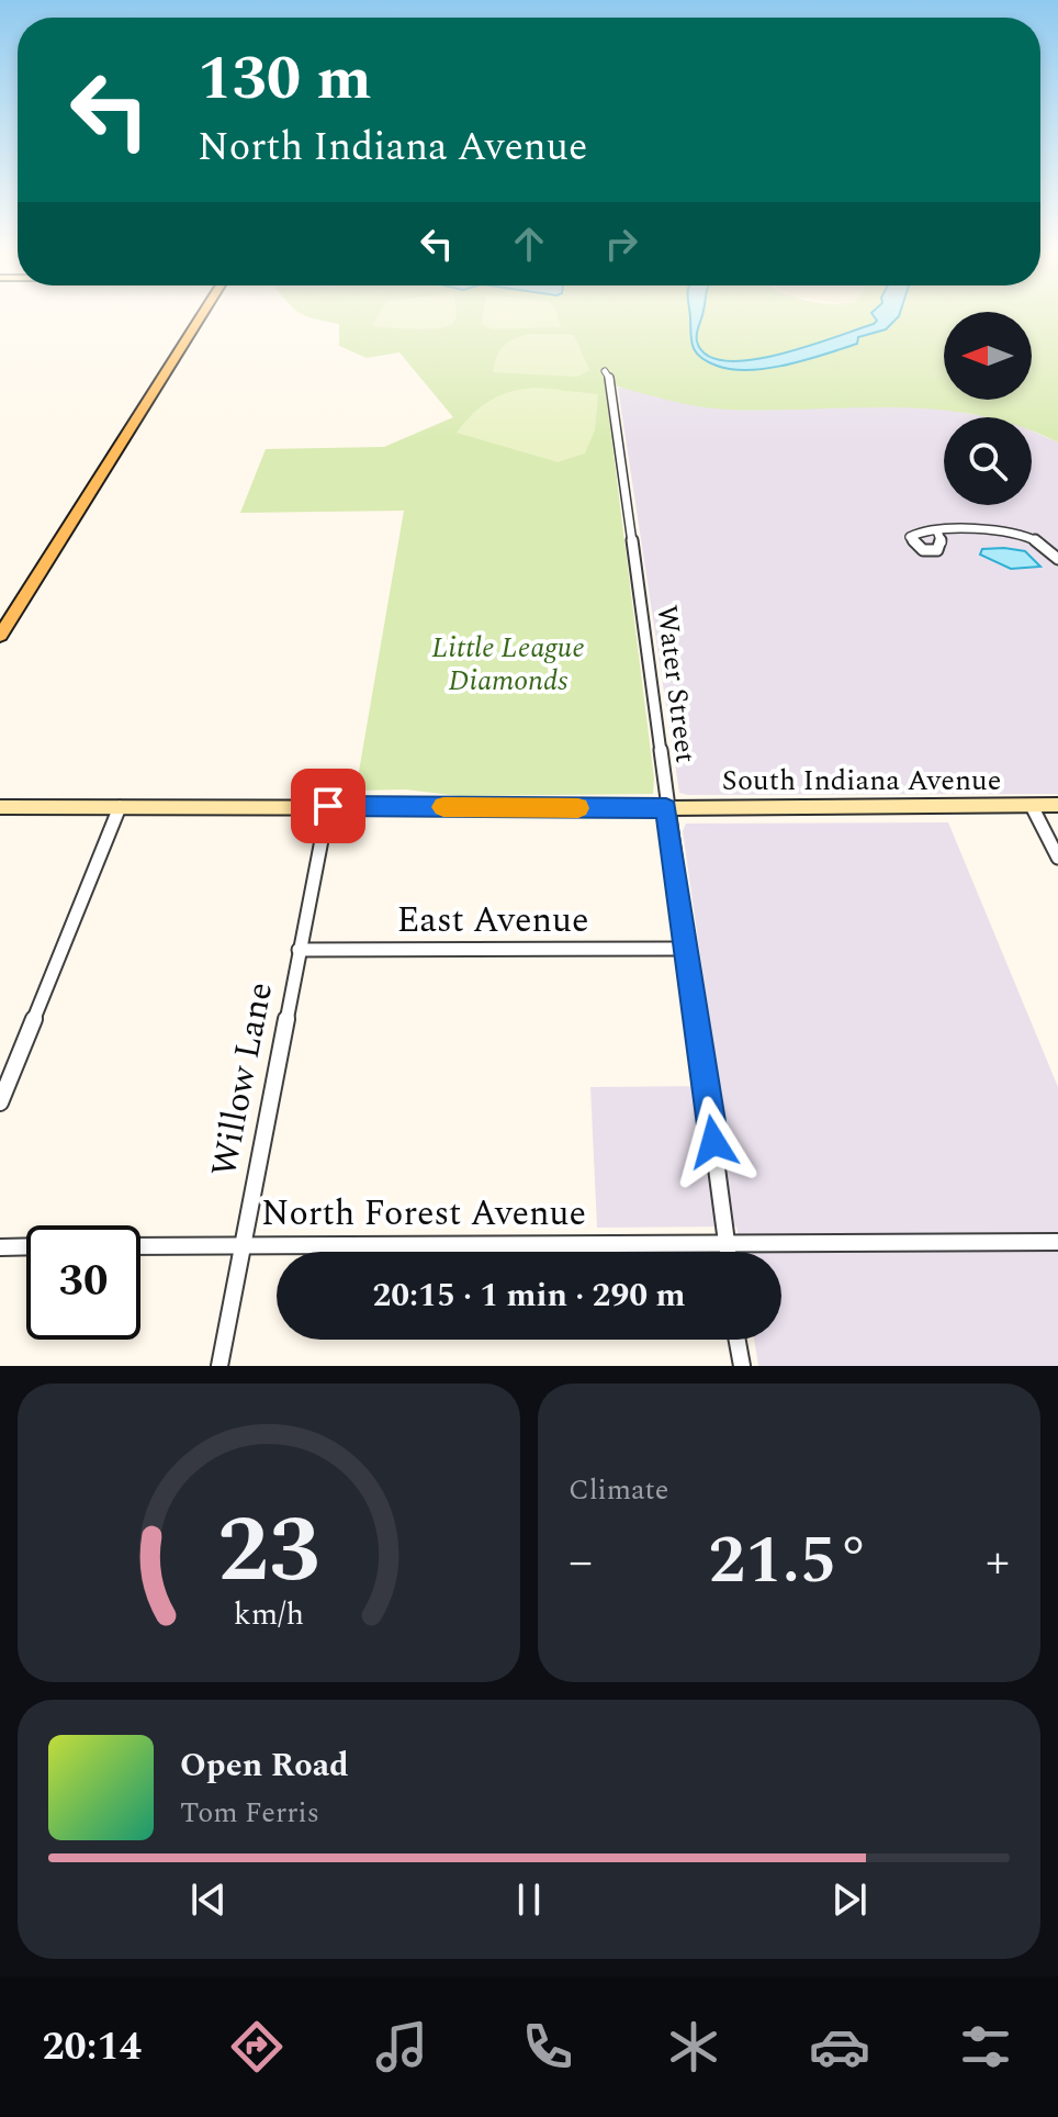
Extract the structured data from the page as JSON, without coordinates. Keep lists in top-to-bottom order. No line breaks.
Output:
{"streets":{"street":["Water Street","South Indiana Avenue","East Avenue","Willow Lane","North Forest Avenue"]},"crossings":[["Water Street","South Indiana Avenue"],["Water Street","East Avenue"],["Water Street","North Forest Avenue"],["South Indiana Avenue","Willow Lane"],["East Avenue","Willow Lane"],["Willow Lane","North Forest Avenue"]],"parks":["Little League Diamonds"],"north":"left","page":{"turn":["130 m","North Indiana Avenue"],"limit":"30","trip":"20:15 · 1 min · 290 m","tile":"Climate","heat":["−","21.5°","+"],"song":["Open Road","Tom Ferris"],"tabs":"20:14","gauge":["23","km/h"]}}
